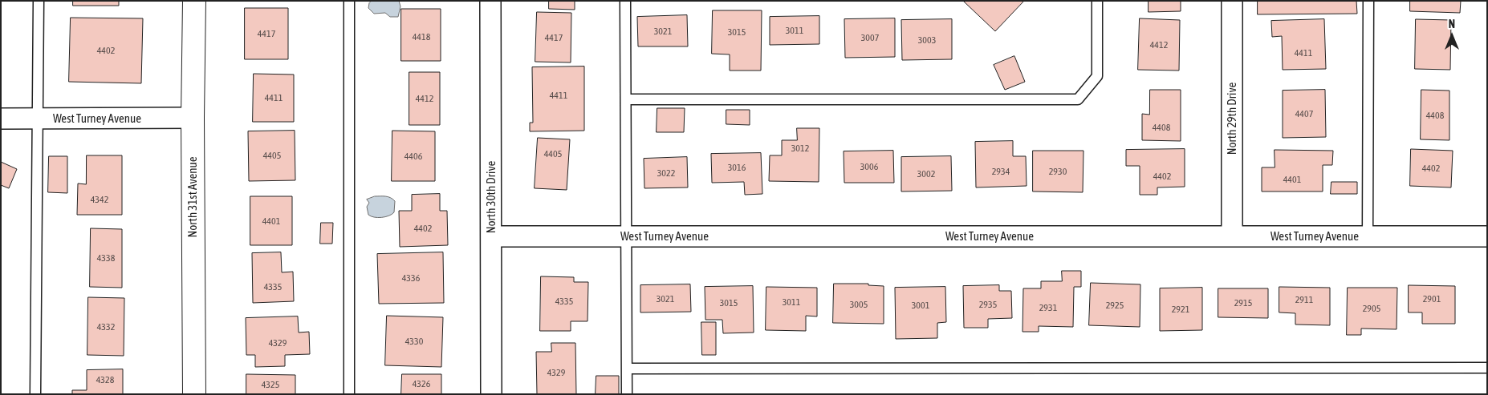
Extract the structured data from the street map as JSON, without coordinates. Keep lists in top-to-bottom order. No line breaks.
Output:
{"streets":{"street":["West Turney Avenue","North 29th Drive","North 31st Avenue","North 30th Drive"]},"crossings":[["West Turney Avenue","North 29th Drive"],["West Turney Avenue","North 31st Avenue"],["West Turney Avenue","North 30th Drive"]],"house_numbers":["3011","3021","3015","4417","4418","4417","3007","3003","4412","4402","4411","4411","4411","4412","4407","4408","4408","3012","4405","4405","4406","3006","3016","4402","2934","2930","3022","3002","4402","4401","4342","4401","4402","4338","4336","4335","3021","2901","2911","4335","3011","3015","2915","3005","2935","3001","2925","2931","2905","2921","4332","4330","4329","4329","4328","4326","4325"],"north":"top"}
